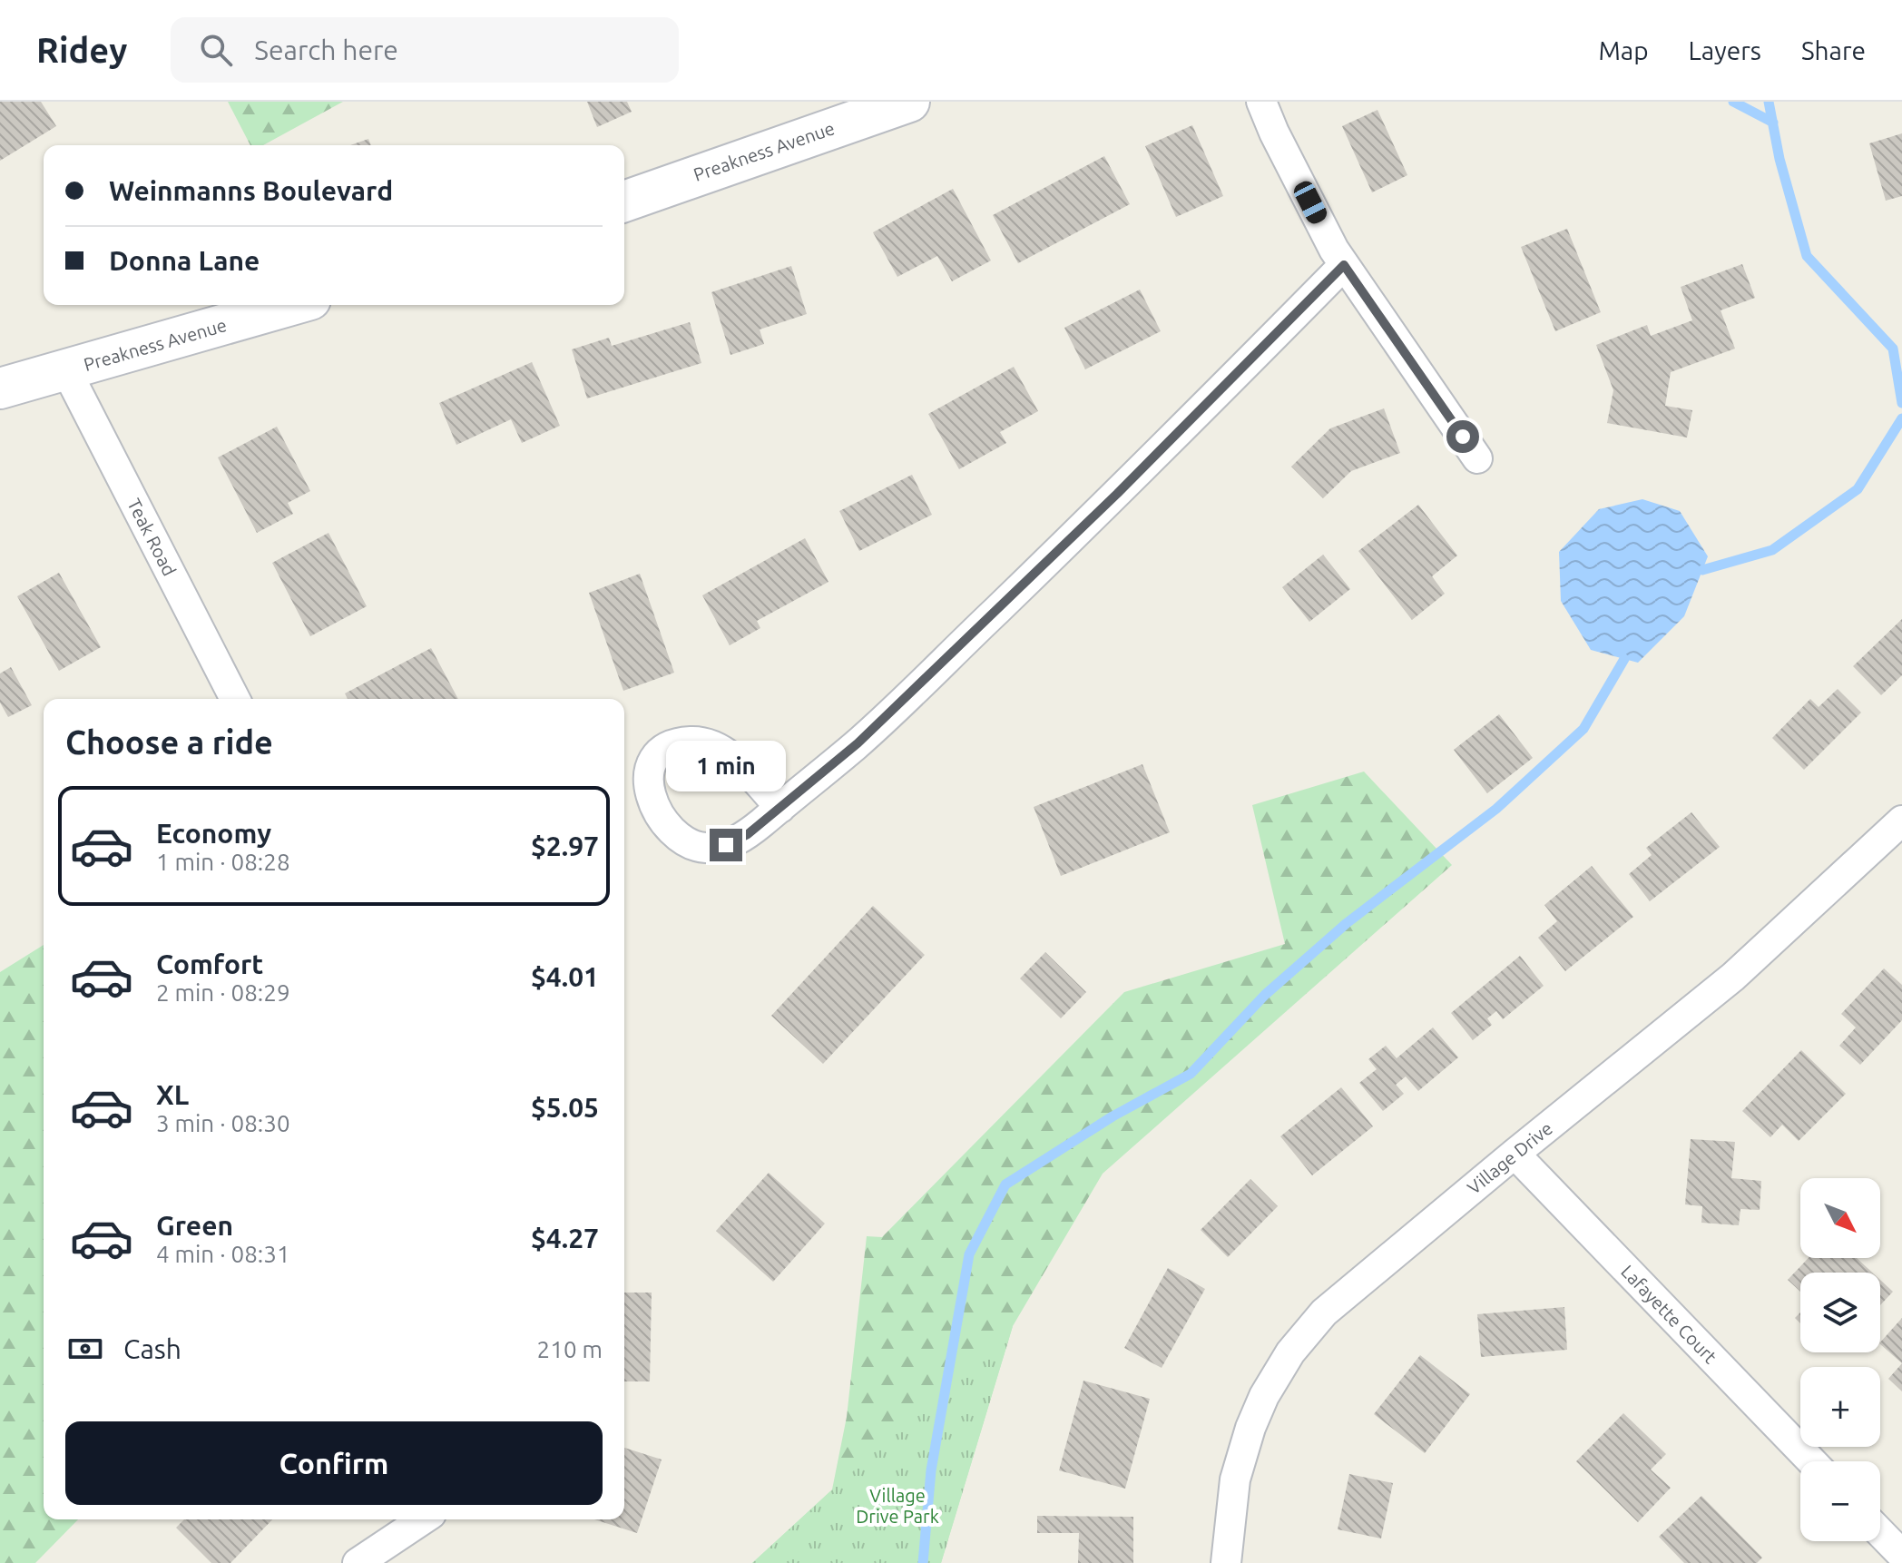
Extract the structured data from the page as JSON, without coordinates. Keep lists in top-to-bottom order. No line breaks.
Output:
{"streets":{"main road":["Preakness Avenue"],"street":["Teak Road","Village Drive","Lafayette Court"]},"crossings":[["Preakness Avenue","Teak Road"],["Village Drive","Lafayette Court"]],"parks":["Village Drive Park"],"north":"bottom right","page":{"header":"Ridey","search":"Search here","nav":["Map","Layers","Share"],"banner":["Weinmanns Boulevard","Donna Lane"],"heading":"Choose a ride","bubble":"1 min","list":[{"name":"Economy","note":"1 min · 08:28","value":"$2.97"},{"name":"Comfort","note":"2 min · 08:29","value":"$4.01"},{"name":"XL","note":"3 min · 08:30","value":"$5.05"},{"name":"Green","note":"4 min · 08:31","value":"$4.27"}],"map_buttons":["+","−"],"pay":["Cash","210 m"],"buttons":"Confirm"}}
